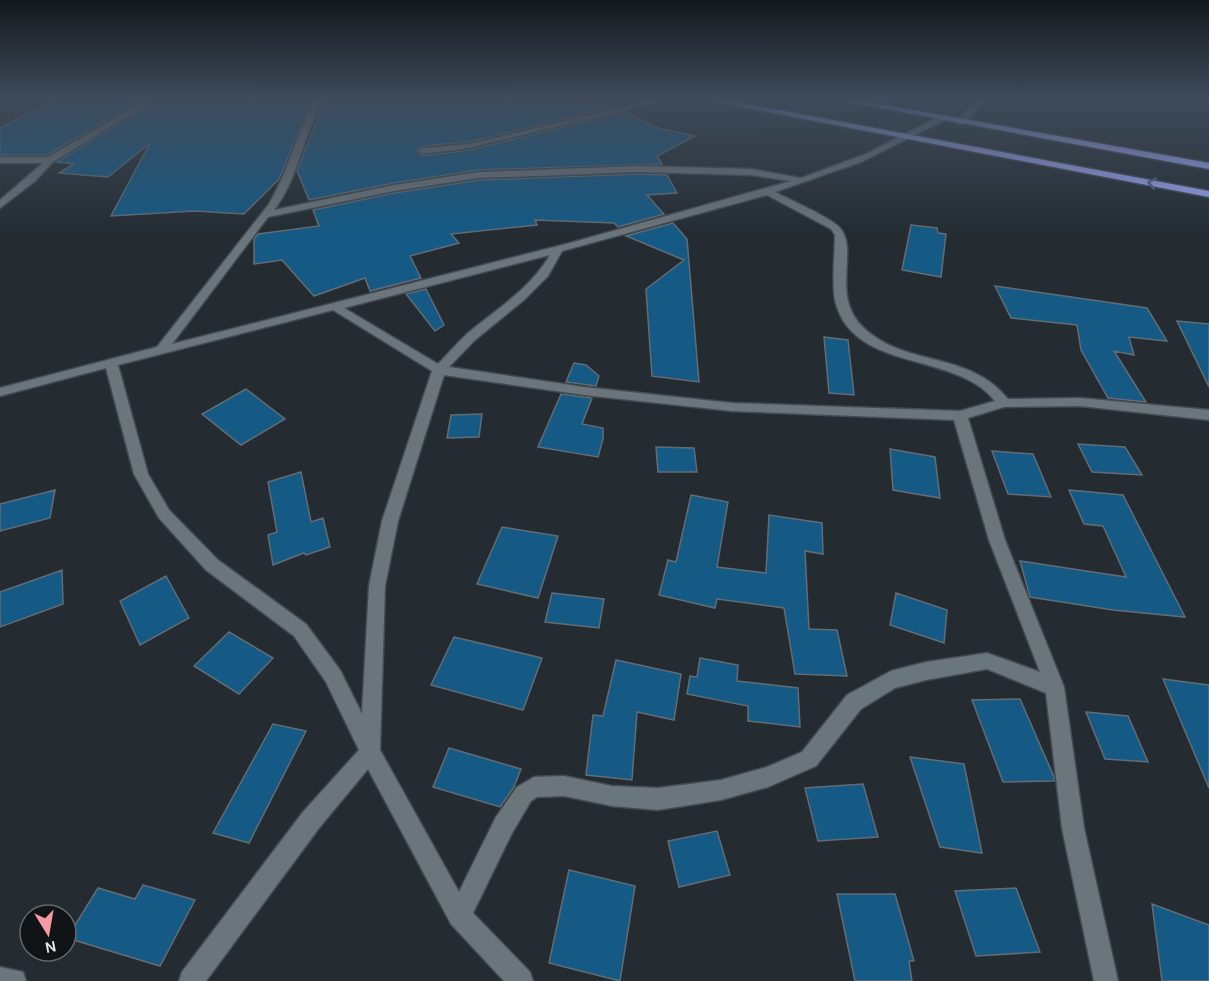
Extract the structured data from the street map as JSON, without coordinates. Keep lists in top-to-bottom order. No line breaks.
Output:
{"north":"bottom"}
